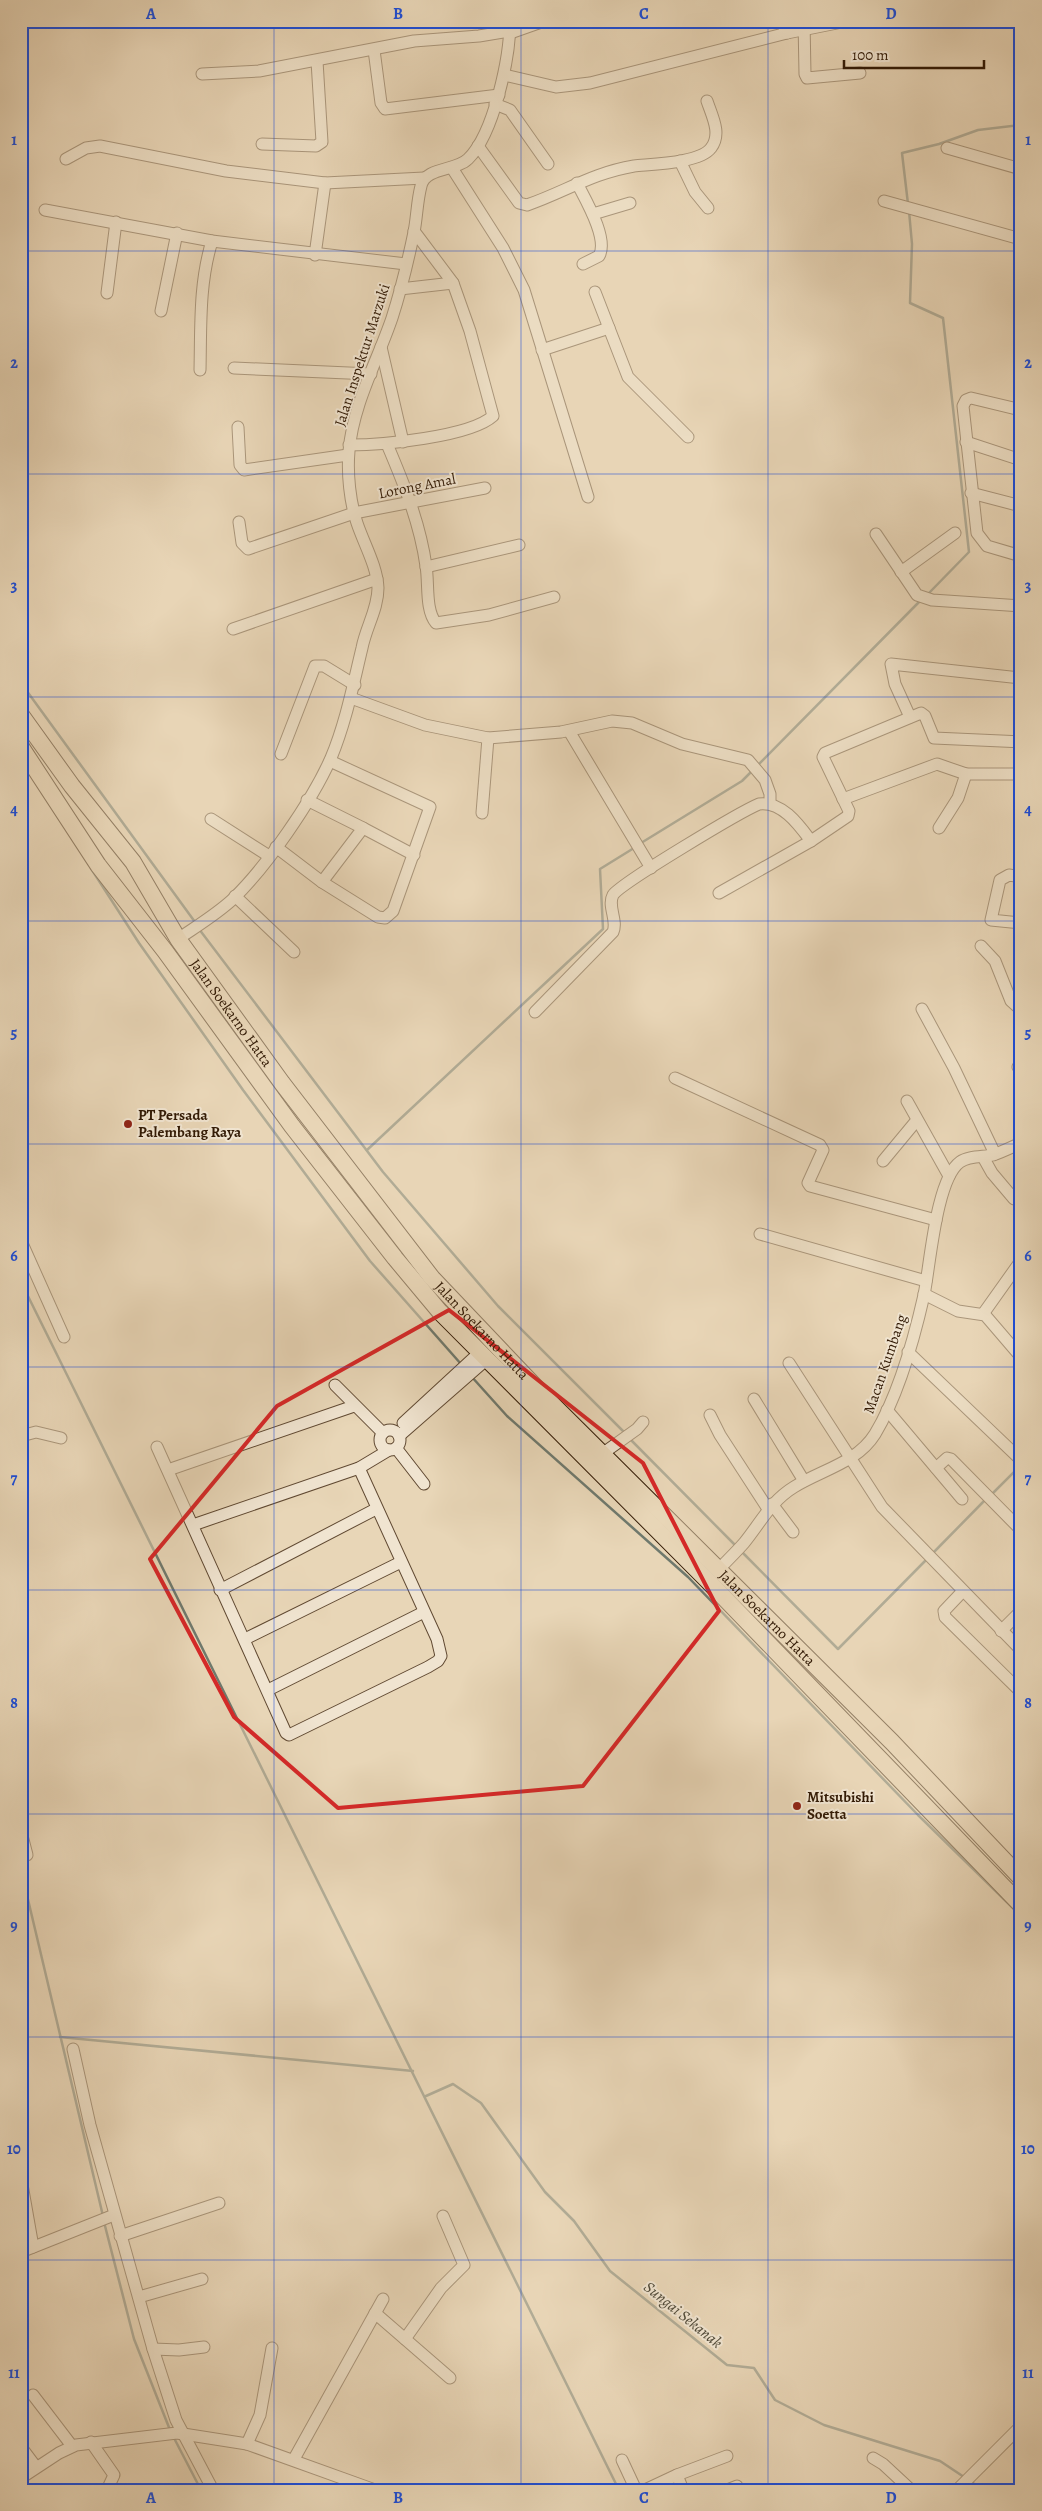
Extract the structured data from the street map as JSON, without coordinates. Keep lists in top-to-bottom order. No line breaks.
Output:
{"streets":{"highway":["Jalan Soekarno Hatta"],"street":["Jalan Inspektur Marzuki","Lorong Amal","Macan Kumbang"]},"crossings":[["Jalan Inspektur Marzuki","Lorong Amal"],["Jalan Inspektur Marzuki","Jalan Soekarno Hatta"],["Jalan Soekarno Hatta","Macan Kumbang"]],"water":["Sungai Sekanak"],"places":["PT Persada Palembang Raya","Mitsubishi Soetta"],"scale_bar":"100 m","grid":{"columns":["A","B","C","D"],"rows":["1","2","3","4","5","6","7","8","9","10","11"]}}
